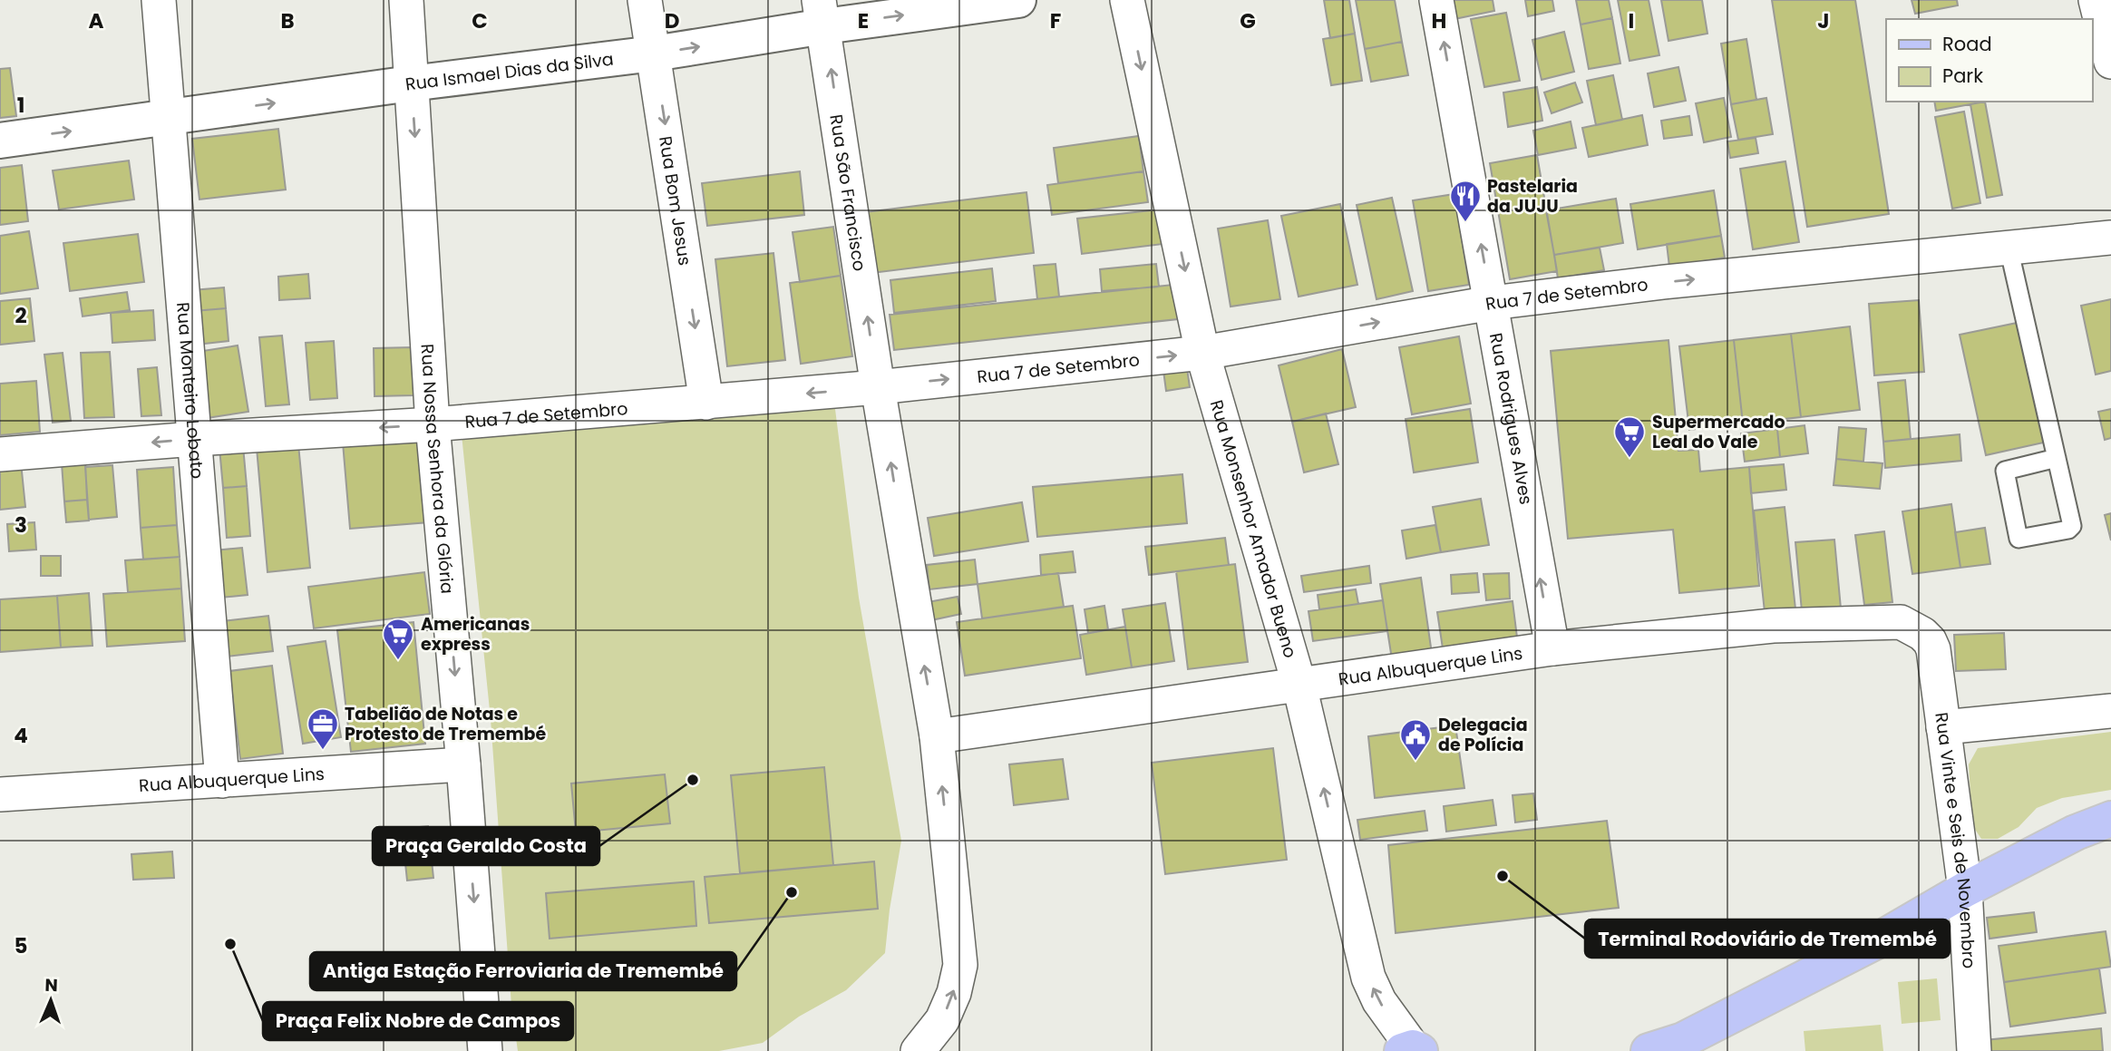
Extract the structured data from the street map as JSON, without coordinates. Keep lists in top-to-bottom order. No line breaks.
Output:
{"streets":{"street":["Rua Ismael Dias da Silva","Rua São Francisco","Rua Bom Jesus","Rua 7 de Setembro","Rua Monteiro Lobato","Rua Rodrigues Alves","Rua Nossa Senhora da Glória","Rua Monsenhor Amador Bueno","Rua Albuquerque Lins","Rua Vinte e Seis de Novembro"]},"crossings":[["Rua Ismael Dias da Silva","Rua São Francisco"],["Rua Ismael Dias da Silva","Rua Bom Jesus"],["Rua Ismael Dias da Silva","Rua Monteiro Lobato"],["Rua Ismael Dias da Silva","Rua Nossa Senhora da Glória"],["Rua São Francisco","Rua 7 de Setembro"],["Rua São Francisco","Rua Albuquerque Lins"],["Rua Bom Jesus","Rua 7 de Setembro"],["Rua 7 de Setembro","Rua Monteiro Lobato"],["Rua 7 de Setembro","Rua Rodrigues Alves"],["Rua 7 de Setembro","Rua Nossa Senhora da Glória"],["Rua 7 de Setembro","Rua Monsenhor Amador Bueno"],["Rua Monteiro Lobato","Rua Albuquerque Lins"],["Rua Rodrigues Alves","Rua Albuquerque Lins"],["Rua Nossa Senhora da Glória","Rua Albuquerque Lins"],["Rua Monsenhor Amador Bueno","Rua Albuquerque Lins"],["Rua Albuquerque Lins","Rua Vinte e Seis de Novembro"]],"one_way":["Rua Ismael Dias da Silva","Rua São Francisco","Rua Bom Jesus","Rua Rodrigues Alves","Rua Nossa Senhora da Glória"],"places":{"restaurant":["Pastelaria da JUJU"],"supermarket":["Supermercado Leal do Vale","Americanas express"],"office":["Tabelião de Notas e Protesto de Tremembé"],"public building":["Delegacia de Polícia"],"other":["Praça Geraldo Costa","Terminal Rodoviário de Tremembé","Antiga Estação Ferroviaria de Tremembé","Praça Felix Nobre de Campos"]},"legend":["Road","Park"],"north":"top","grid":{"columns":["A","B","C","D","E","F","G","H","I","J"],"rows":["1","2","3","4","5"]}}
